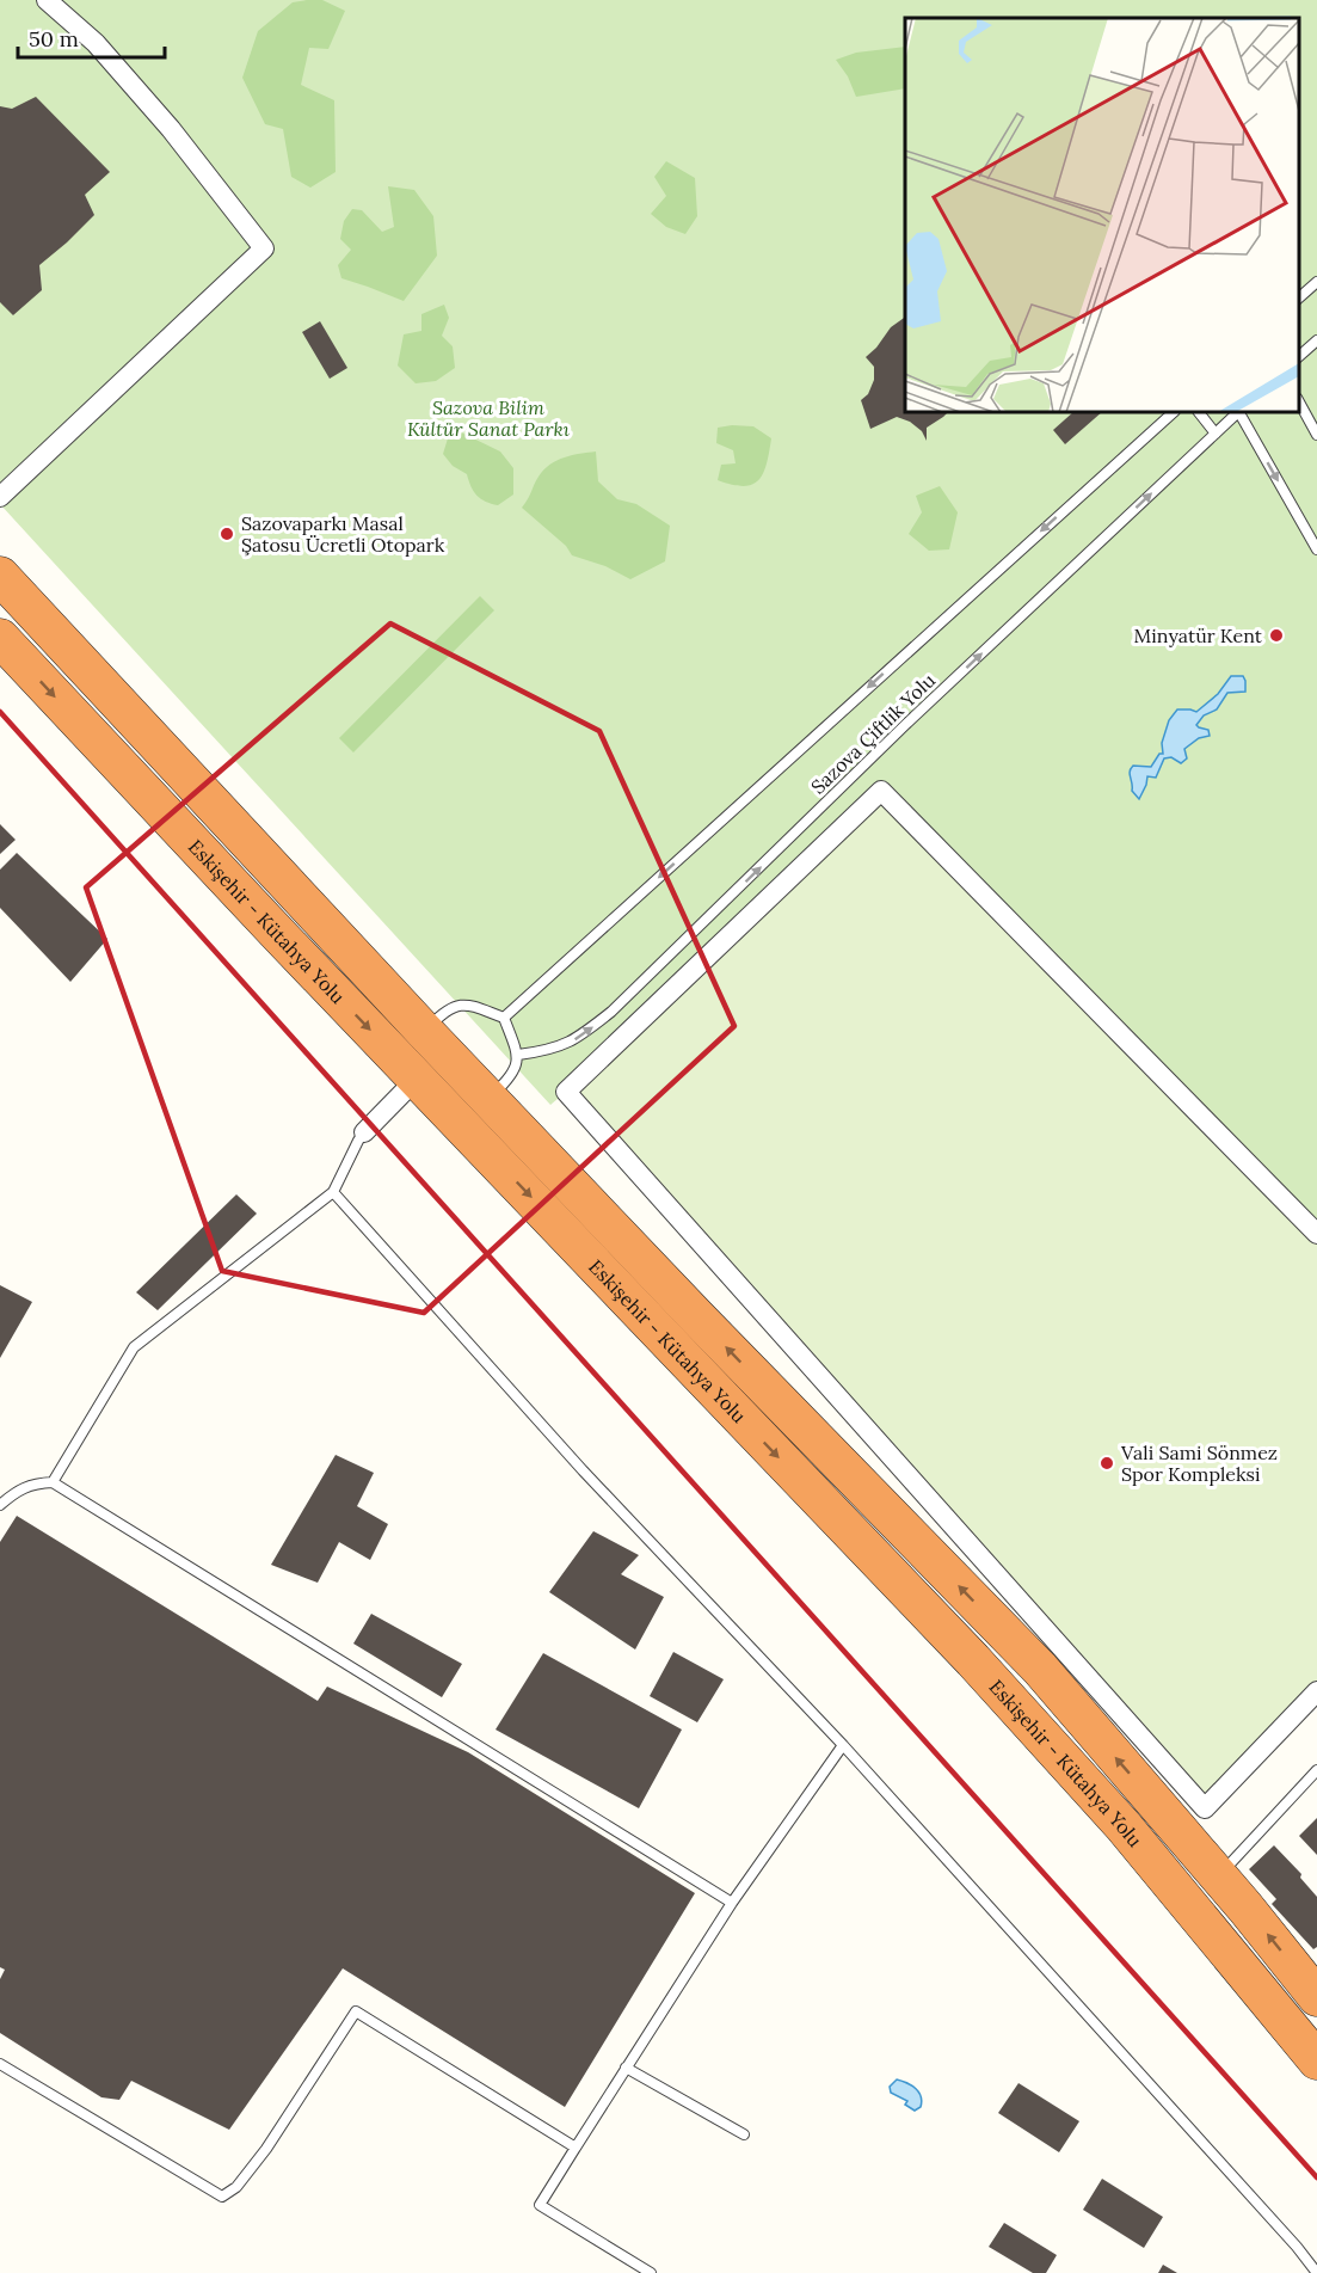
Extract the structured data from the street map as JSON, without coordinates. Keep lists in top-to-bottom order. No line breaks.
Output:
{"streets":{"highway":["Eskişehir - Kütahya Yolu"],"lane":["Sazova Çiftlik Yolu"]},"parks":["Sazova Bilim Kültür Sanat Parkı"],"places":["Sazovaparkı Masal Şatosu Ücretli Otopark","Minyatür Kent","Vali Sami Sönmez Spor Kompleksi"],"scale_bar":"50 m"}
